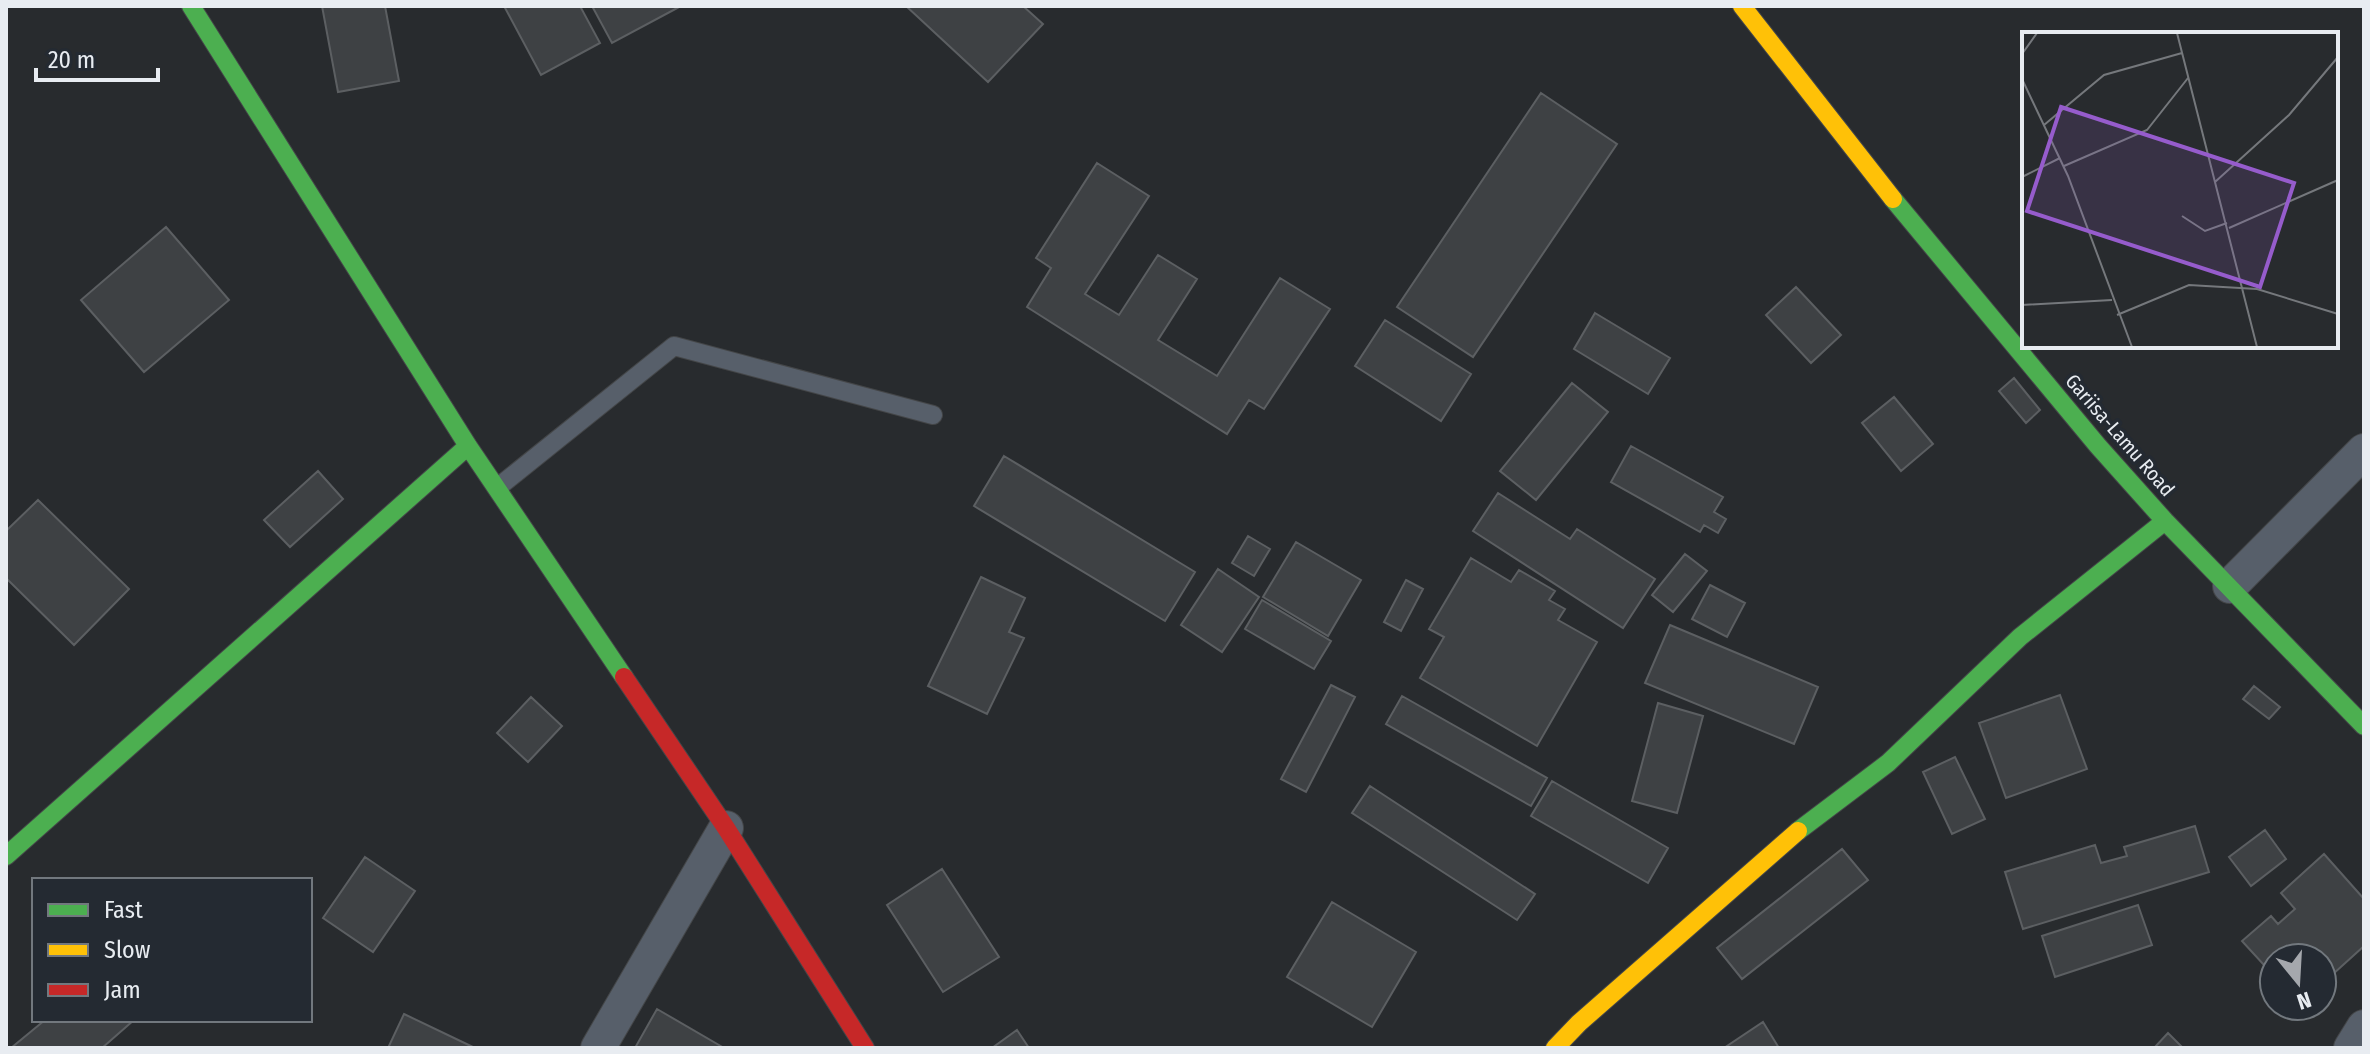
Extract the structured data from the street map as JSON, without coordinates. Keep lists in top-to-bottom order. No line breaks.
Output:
{"streets":{"street":["Gariisa-Lamu Road"]},"legend":["Fast","Slow","Jam"],"scale_bar":"20 m","north":"bottom"}
